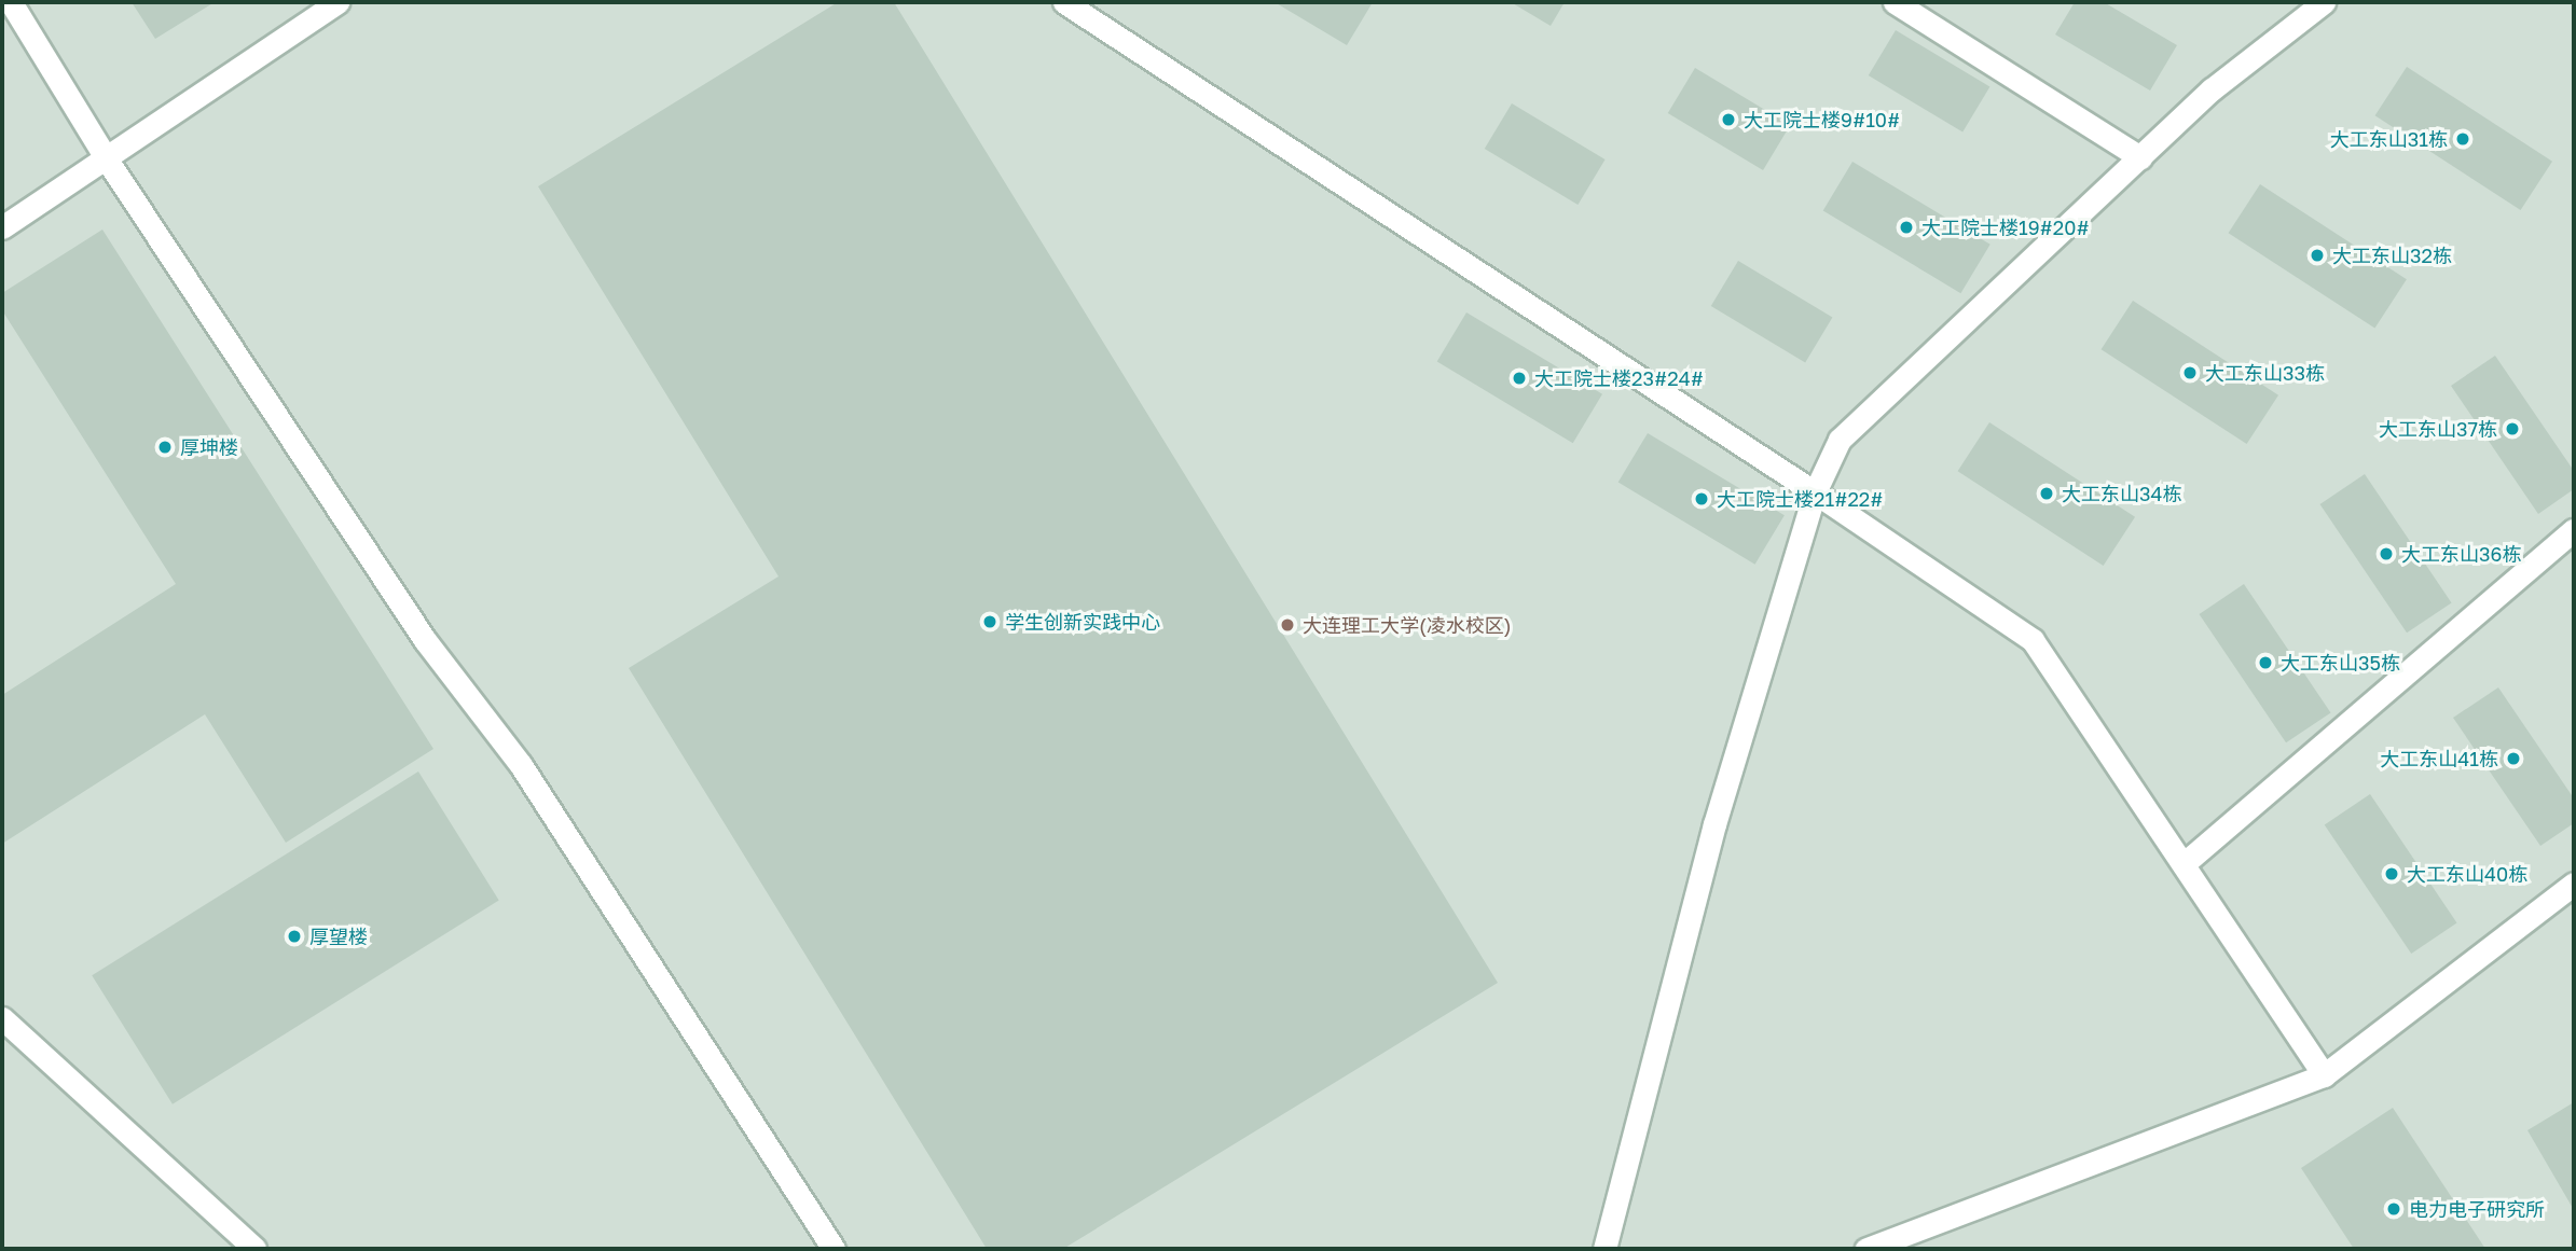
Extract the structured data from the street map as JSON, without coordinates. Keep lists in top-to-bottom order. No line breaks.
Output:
{"places":["大工院士楼9#10#","大工东山31栋","大工院士楼19#20#","大工东山32栋","大工东山33栋","大工院士楼23#24#","大工东山37栋","厚坤楼","大工东山34栋","大工院士楼21#22#","大工东山36栋","学生创新实践中心","大连理工大学(凌水校区)","大工东山35栋","大工东山41栋","大工东山40栋","厚望楼","电力电子研究所"]}
